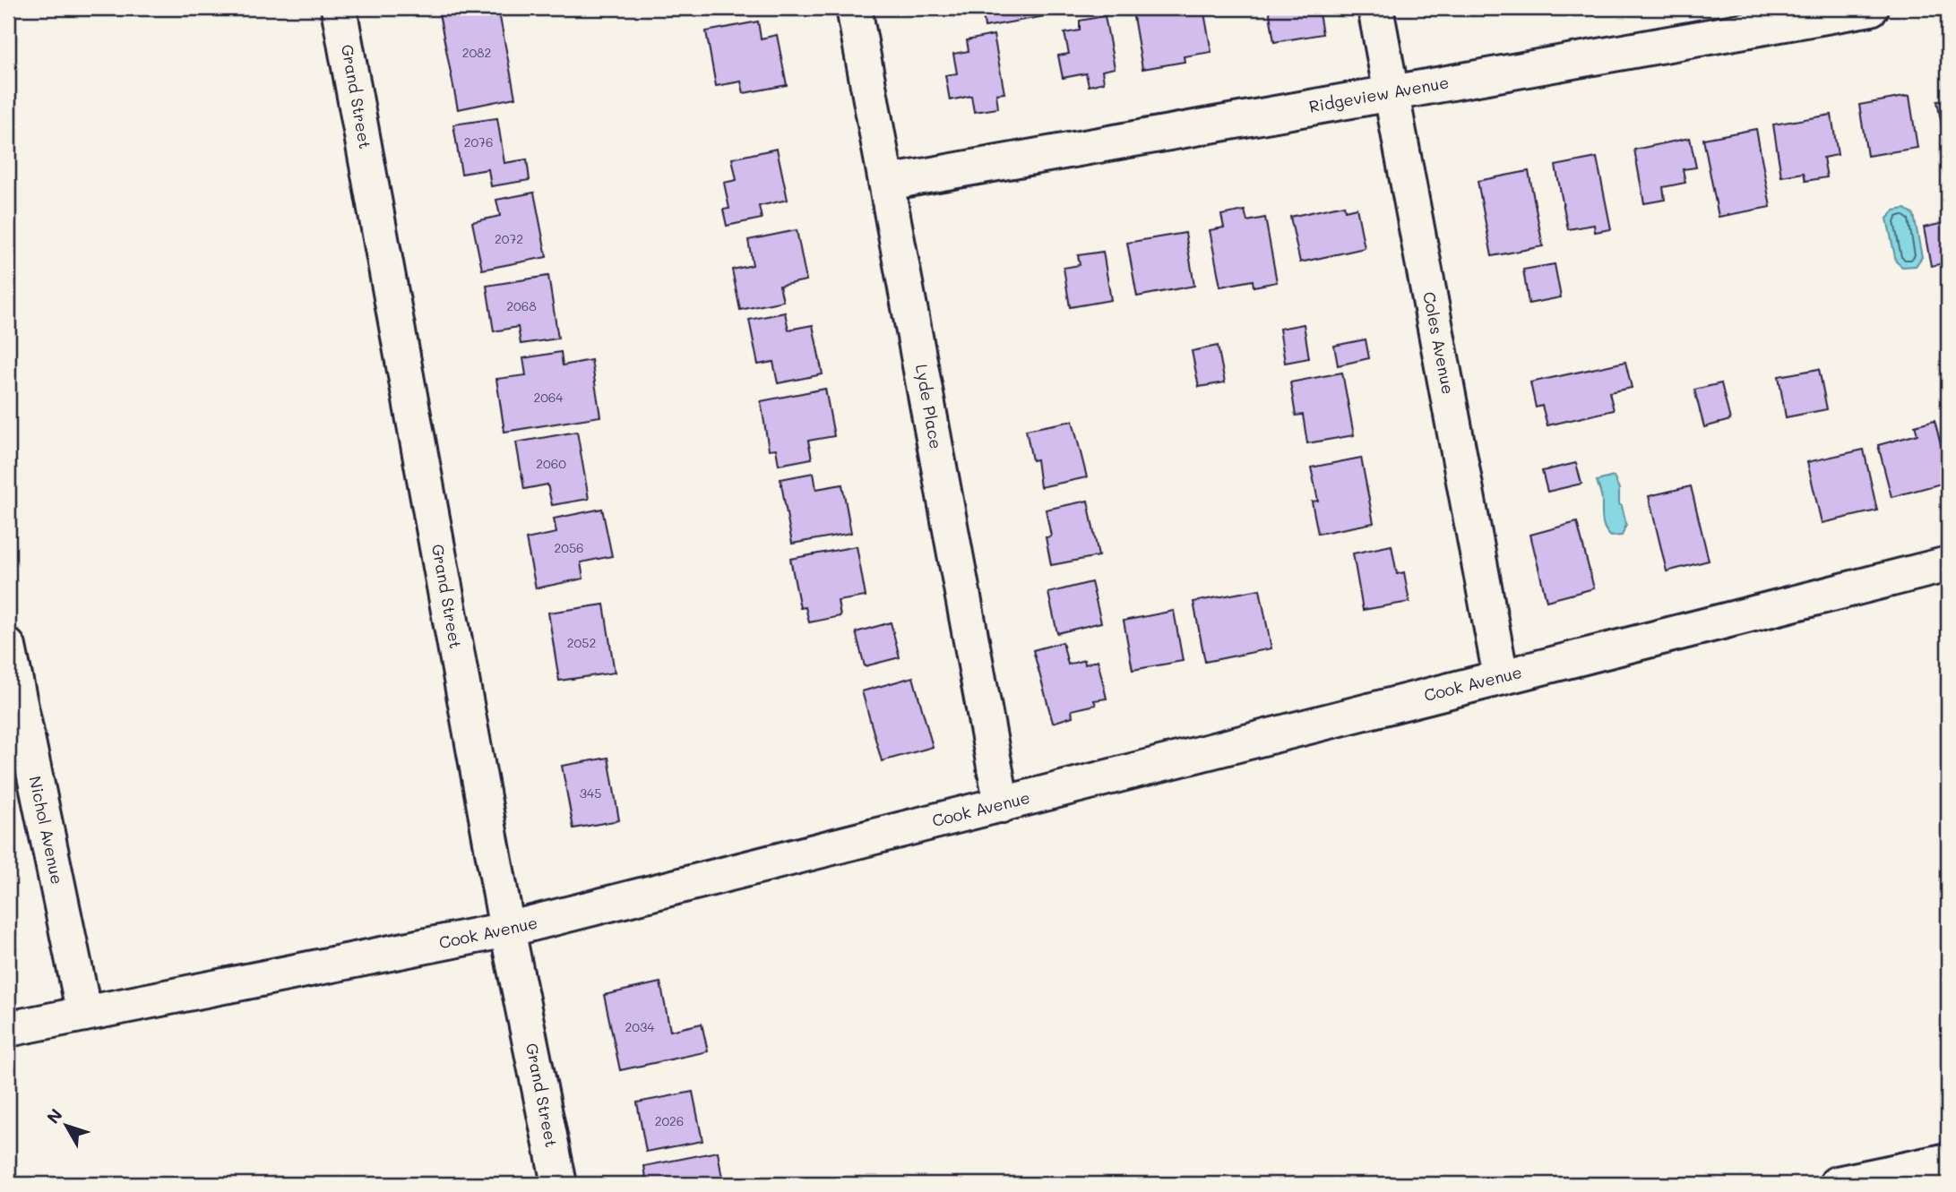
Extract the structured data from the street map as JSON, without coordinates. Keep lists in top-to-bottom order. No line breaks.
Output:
{"streets":{"street":["Ridgeview Avenue","Grand Street","Coles Avenue","Lyde Place","Cook Avenue","Nichol Avenue"]},"crossings":[["Ridgeview Avenue","Coles Avenue"],["Ridgeview Avenue","Lyde Place"],["Grand Street","Cook Avenue"],["Coles Avenue","Cook Avenue"],["Lyde Place","Cook Avenue"],["Cook Avenue","Nichol Avenue"]],"house_numbers":["2082","2076","2072","2068","2064","2060","2056","2052","345","2034","2026"],"north":"top left"}
